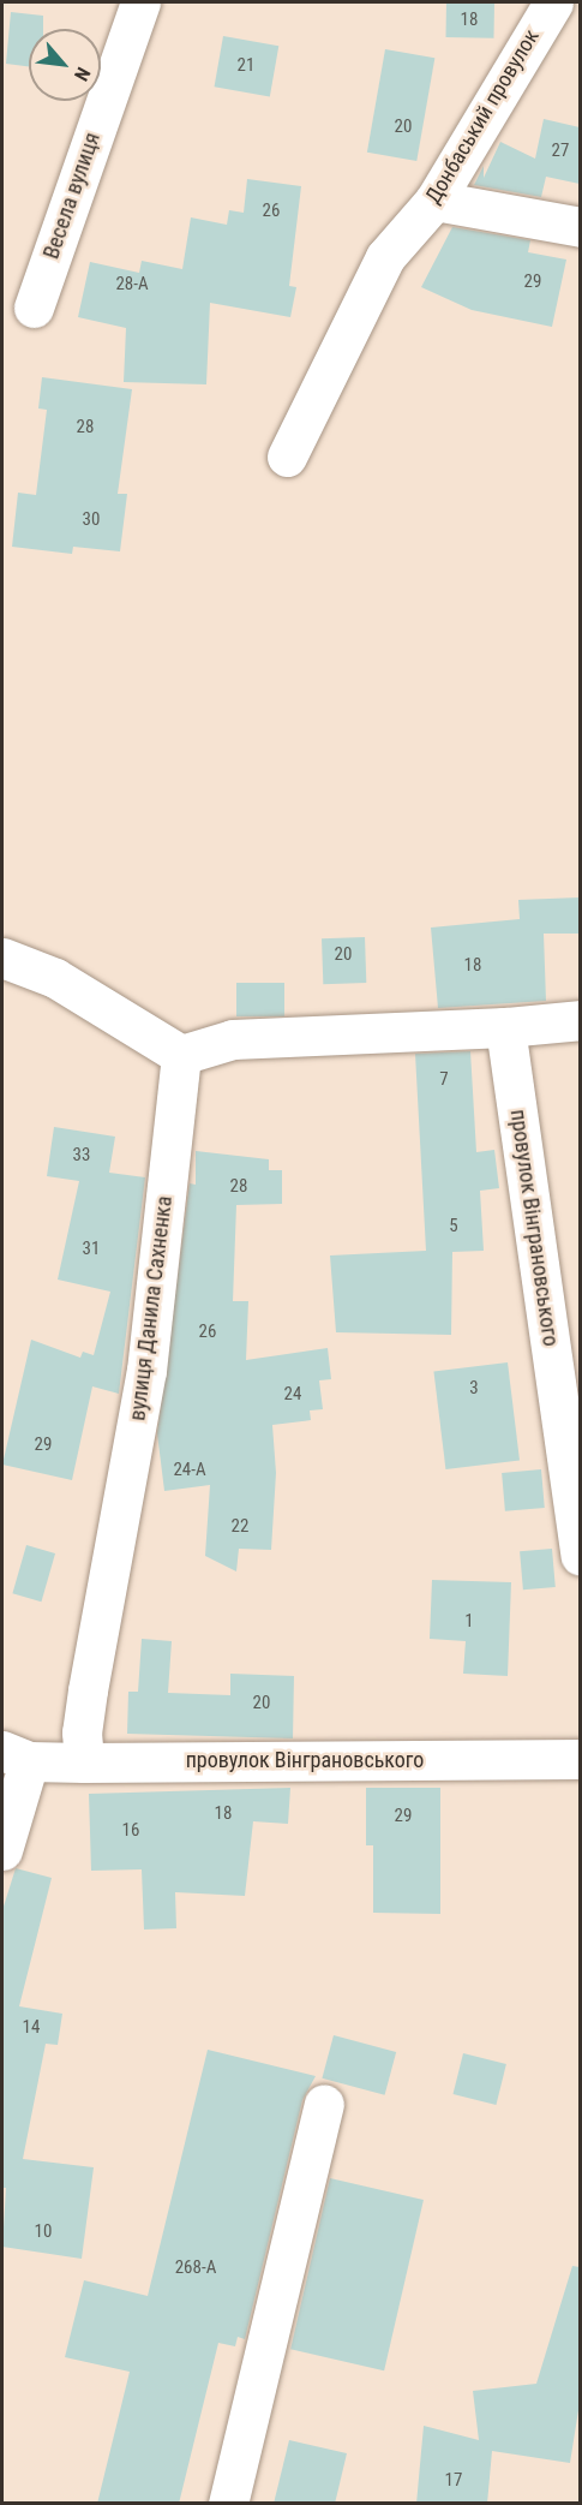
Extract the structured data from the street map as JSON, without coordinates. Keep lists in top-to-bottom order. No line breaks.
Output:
{"streets":{"street":["Донбаський провулок","Весела вулиця","провулок Вінграновського","вулиця Данила Сахненка"]},"crossings":[["провулок Вінграновського","вулиця Данила Сахненка"]],"house_numbers":["18","21","20","27","26","29","28-А","28","30","20","18","7","33","28","5","31","26","3","24","29","24-А","22","1","20","18","29","16","14","10","268-А","17"],"north":"bottom right"}
